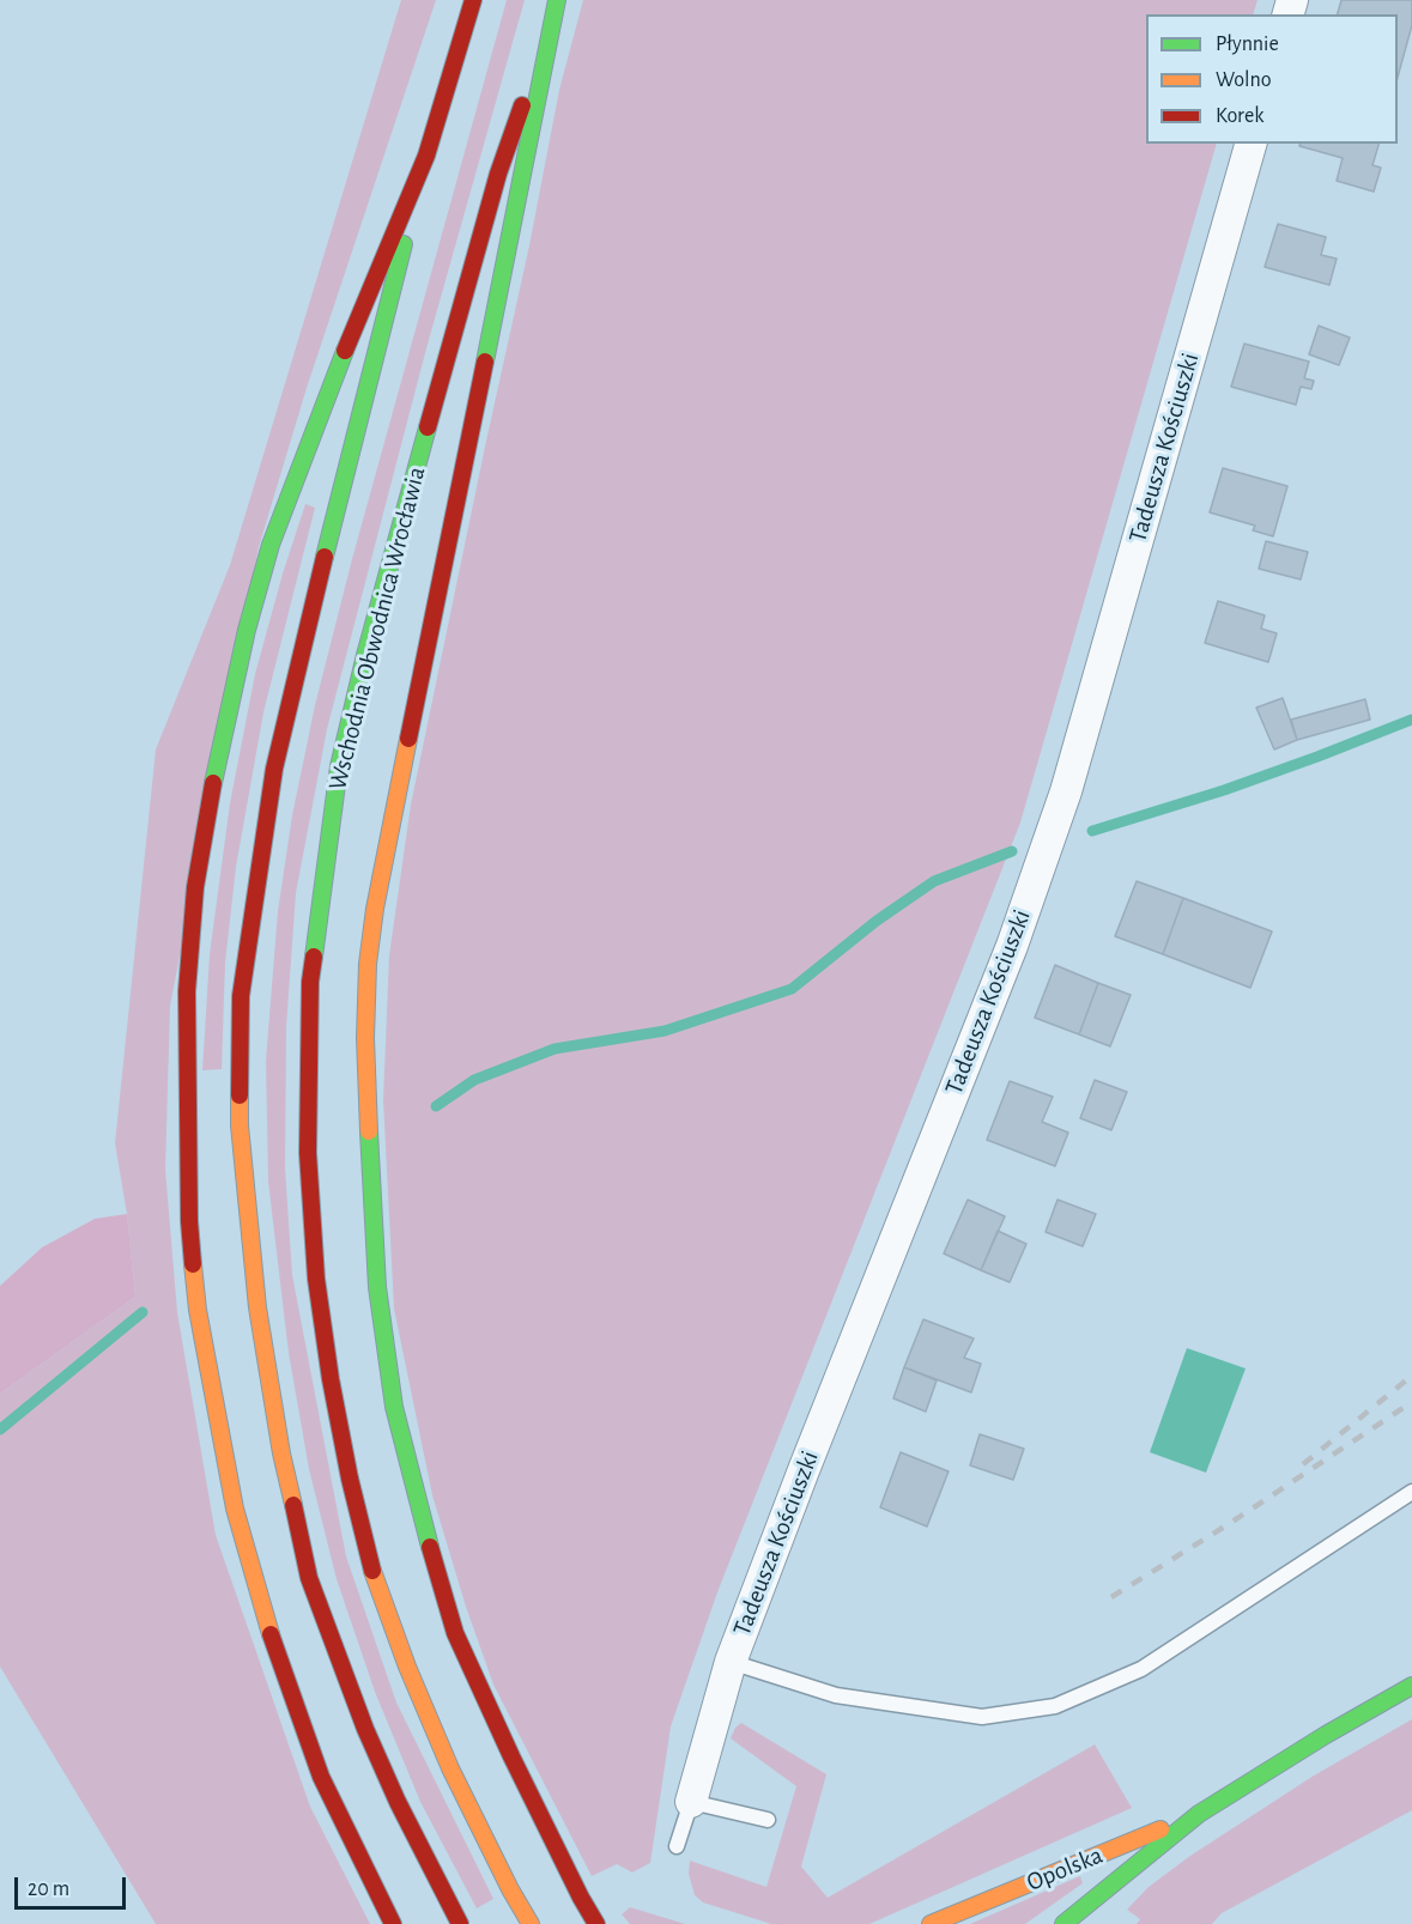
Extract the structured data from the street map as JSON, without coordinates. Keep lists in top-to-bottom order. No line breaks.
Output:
{"streets":{"main road":["Wschodnia Obwodnica Wrocławia","Opolska"],"street":["Tadeusza Kościuszki"]},"legend":["Płynnie","Wolno","Korek"],"scale_bar":"20 m"}
